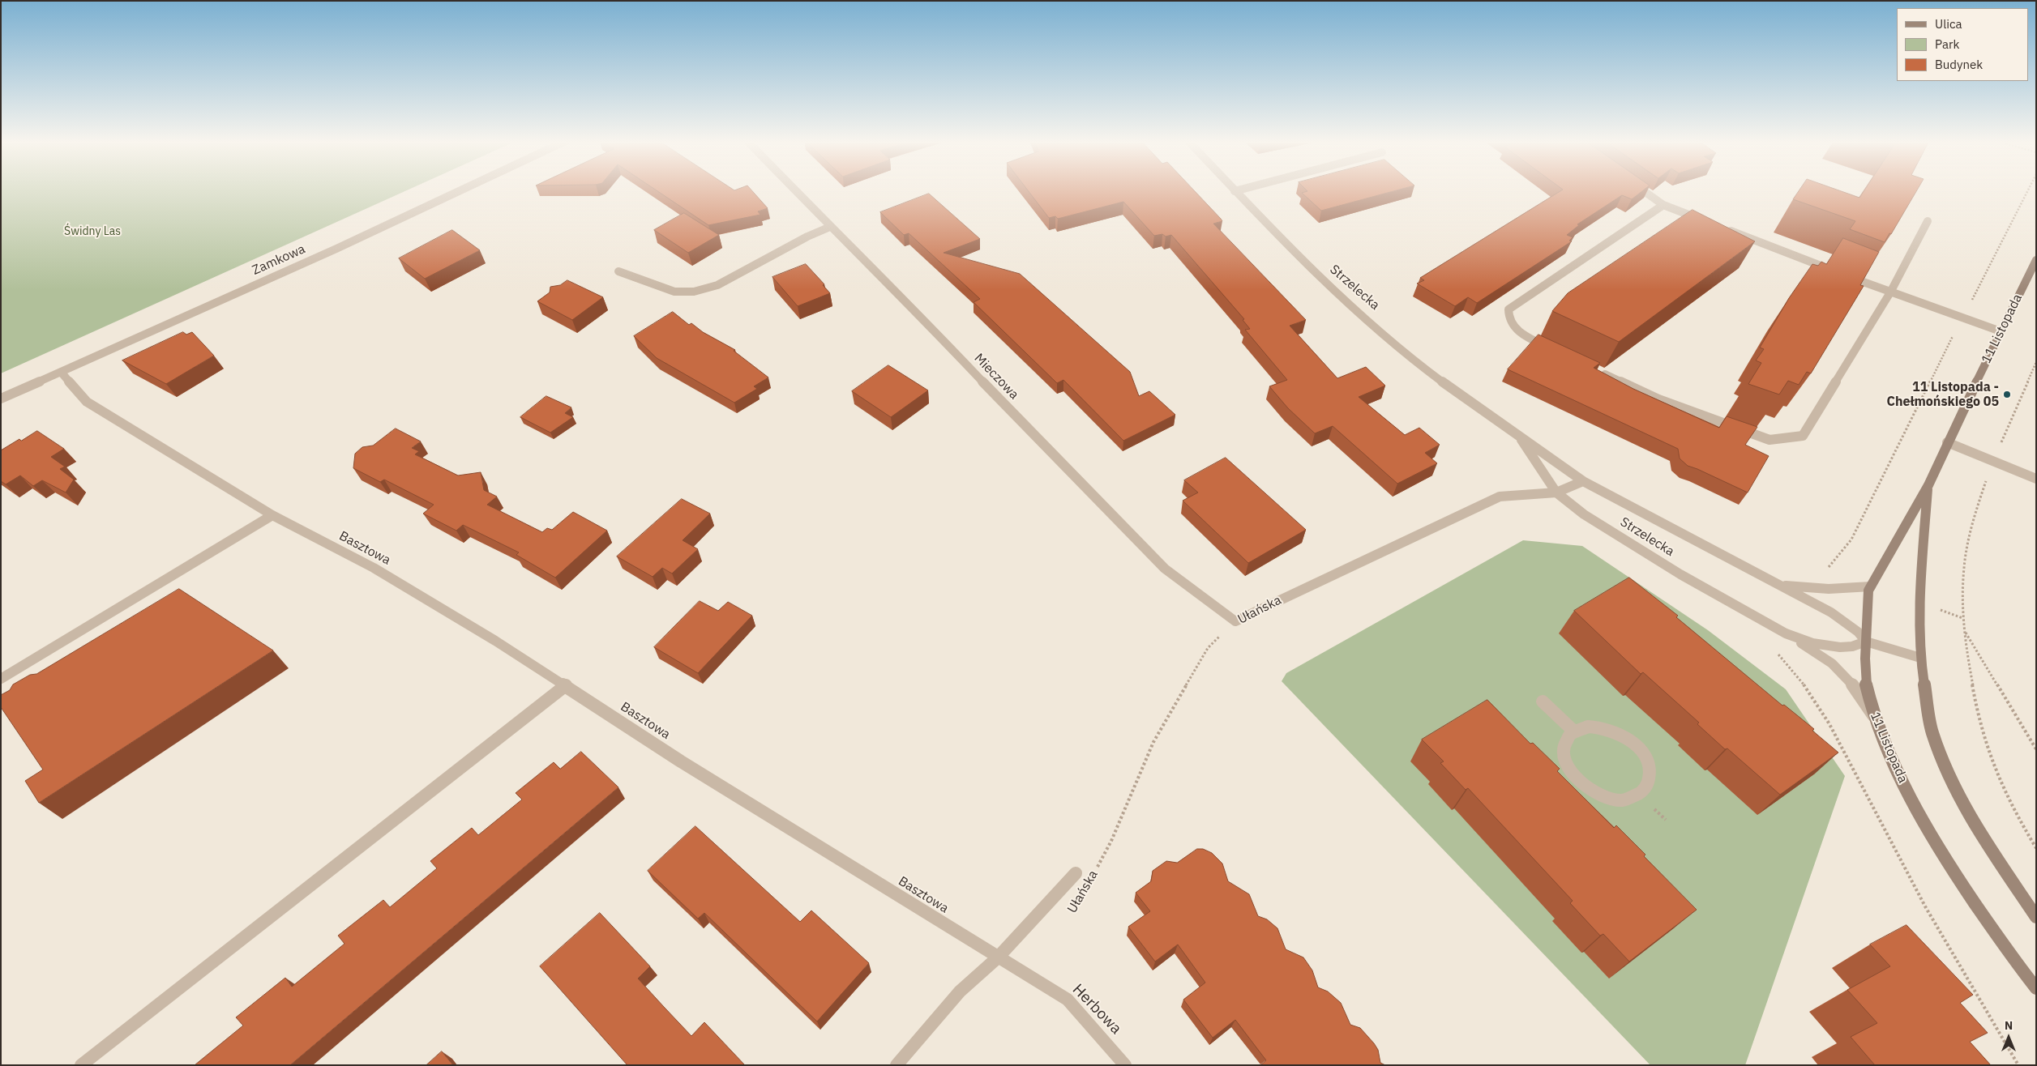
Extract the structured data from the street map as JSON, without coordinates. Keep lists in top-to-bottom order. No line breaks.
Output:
{"streets":{"street":["Zamkowa","Strzelecka","11 Listopada","Mieczowa","Basztowa","Ułańska","Herbowa"]},"crossings":[["Zamkowa","Basztowa"],["Strzelecka","11 Listopada"],["Strzelecka","Ułańska"],["Mieczowa","Ułańska"],["Basztowa","Ułańska"],["Basztowa","Herbowa"],["Ułańska","Herbowa"]],"parks":["Świdny Las"],"places":["11 Listopada - Chełmońskiego 05"],"legend":["Ulica","Park","Budynek"],"north":"top"}
